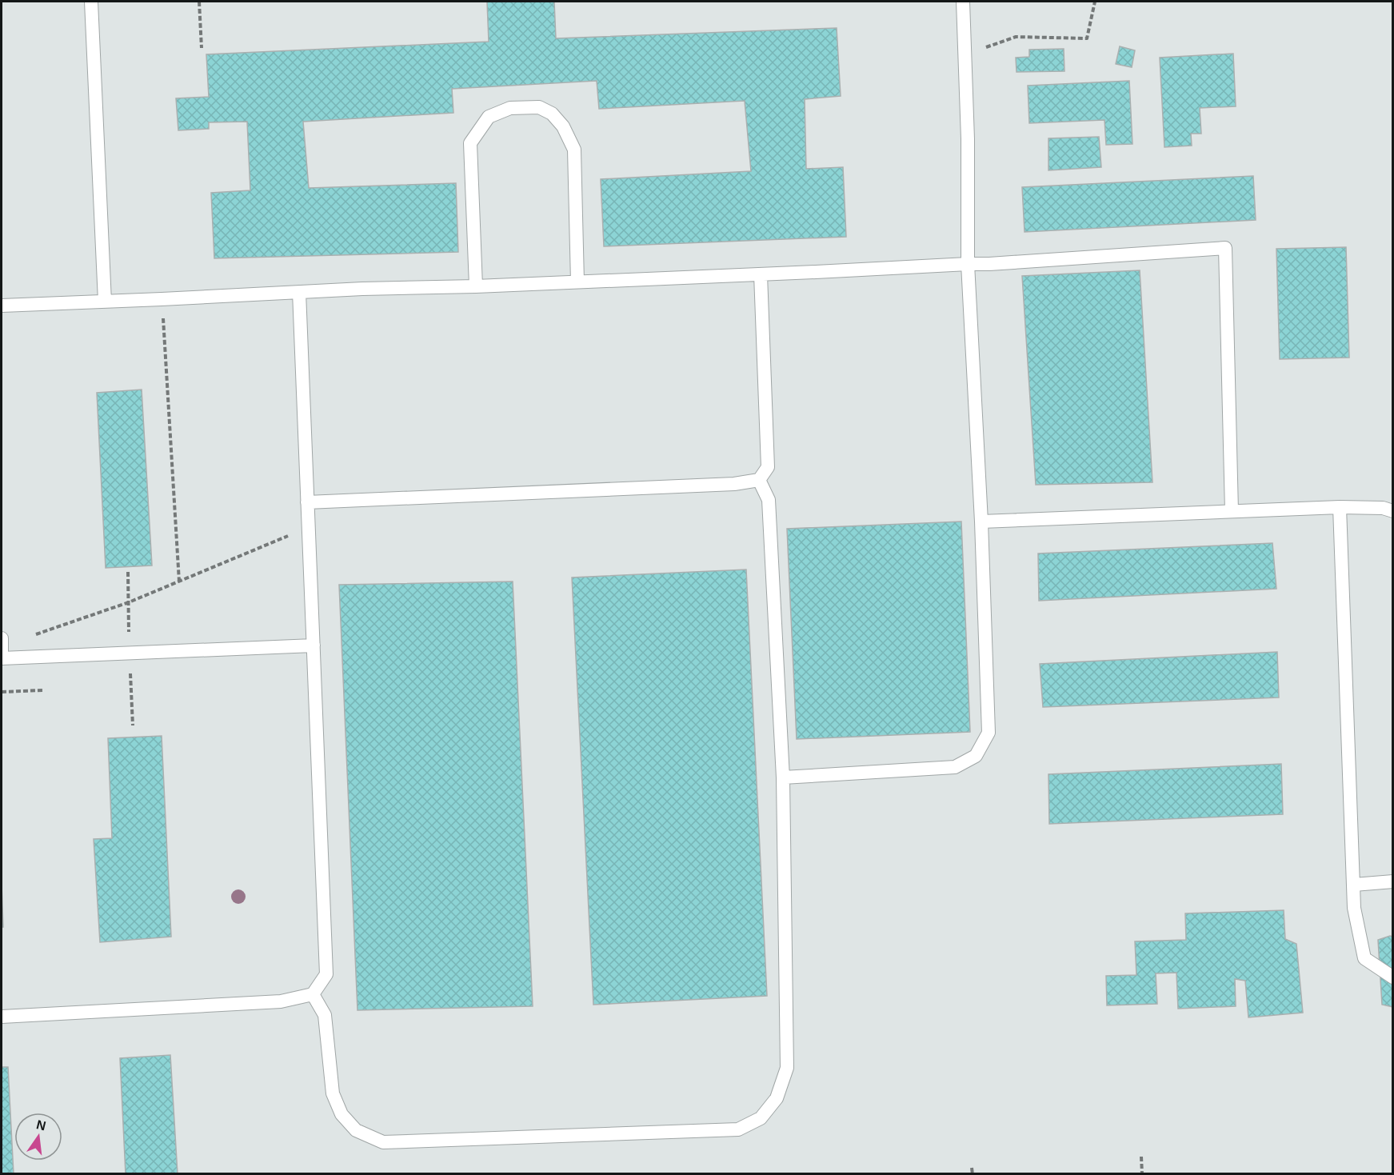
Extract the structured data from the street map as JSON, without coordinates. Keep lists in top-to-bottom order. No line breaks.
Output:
{"north":"top"}
